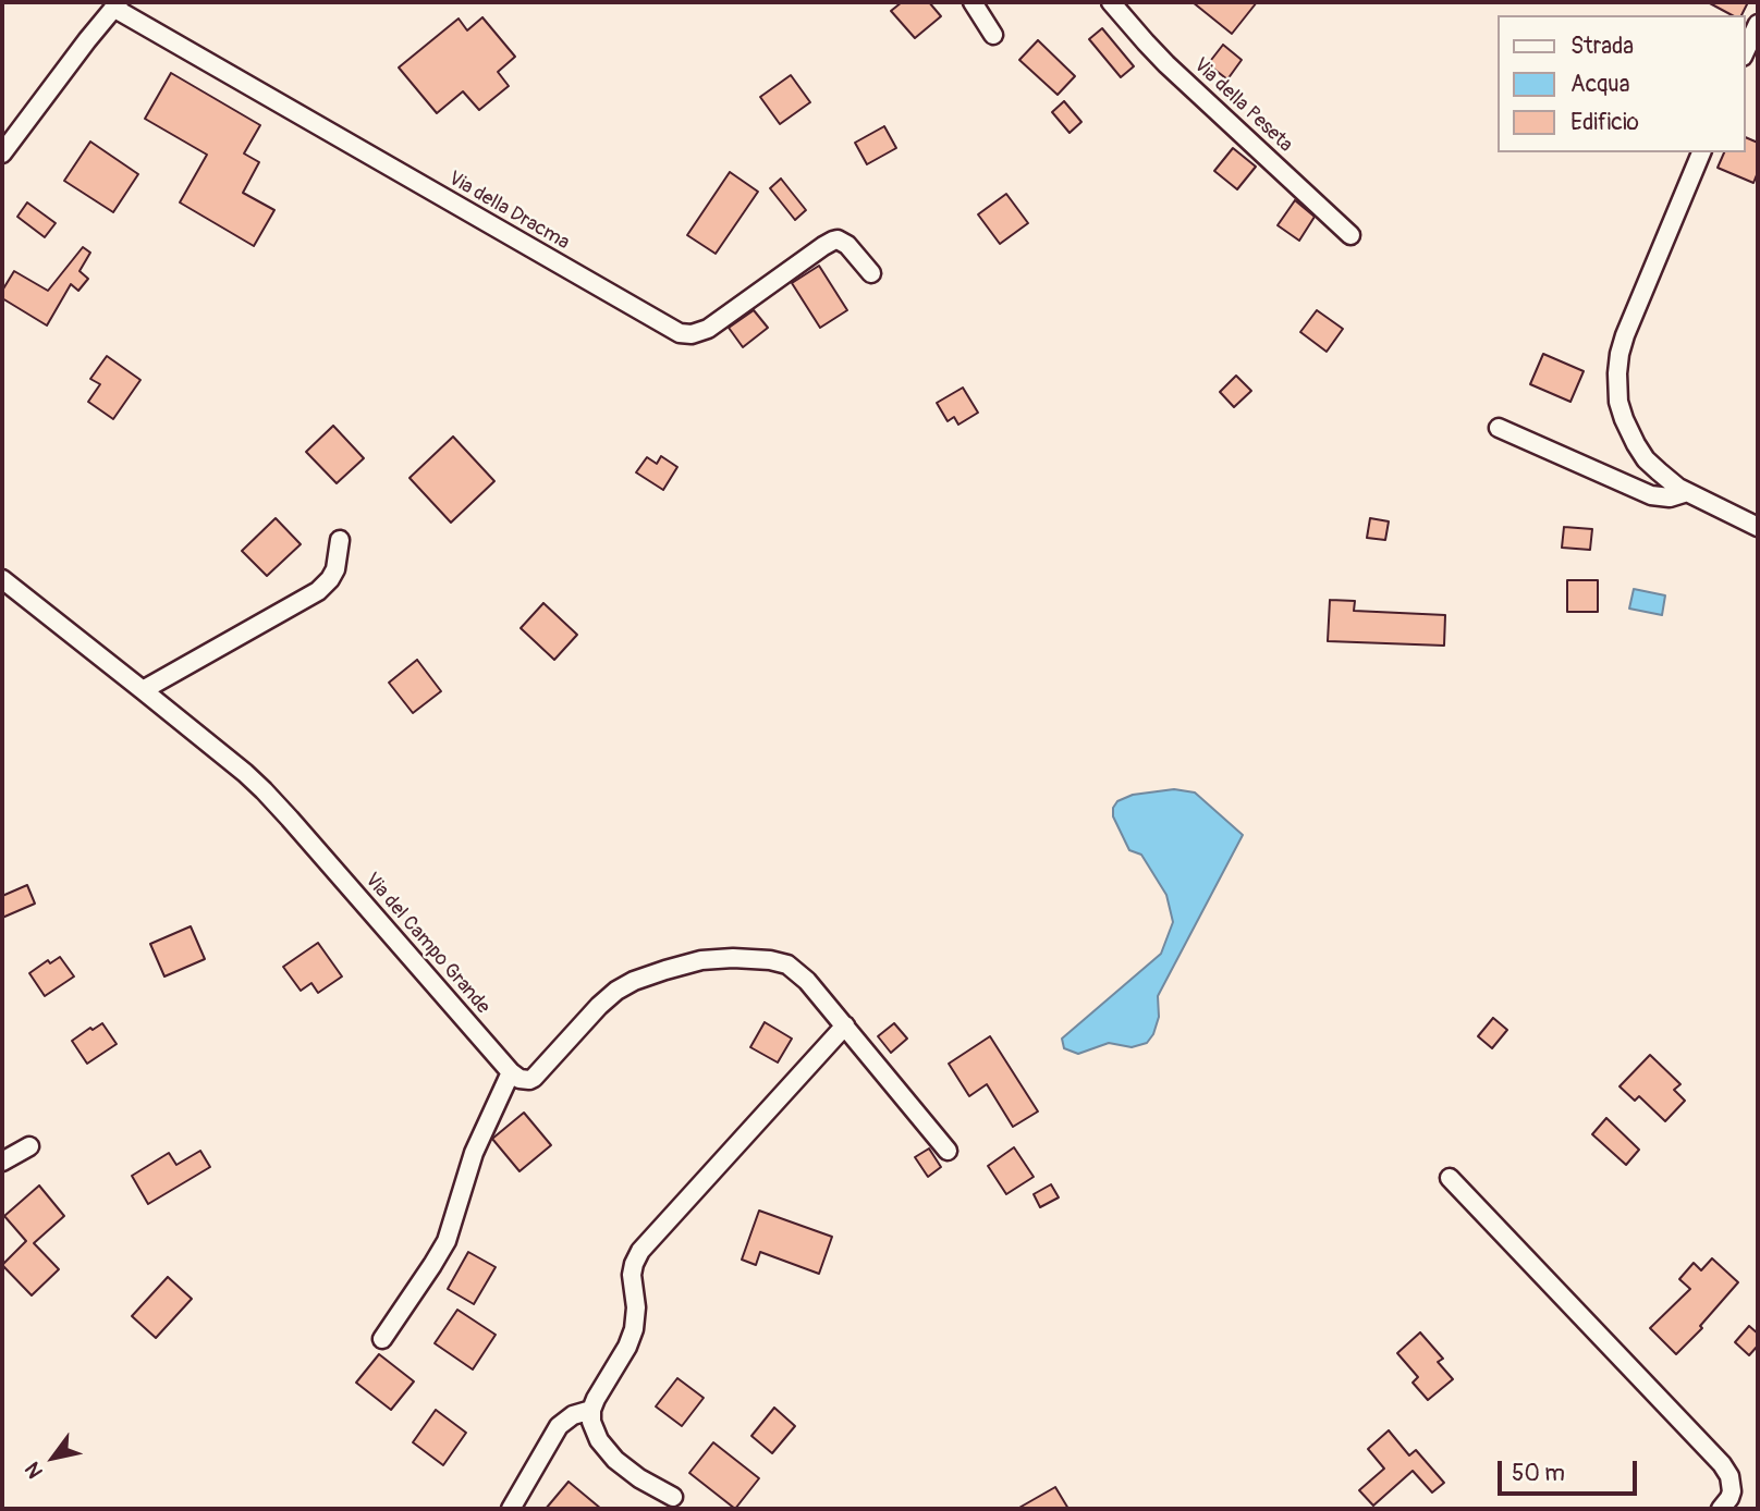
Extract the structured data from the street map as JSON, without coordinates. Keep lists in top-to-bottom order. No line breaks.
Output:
{"streets":{"street":["Via della Peseta","Via della Dracma","Via del Campo Grande"]},"legend":["Strada","Acqua","Edificio"],"scale_bar":"50 m","north":"bottom left"}
